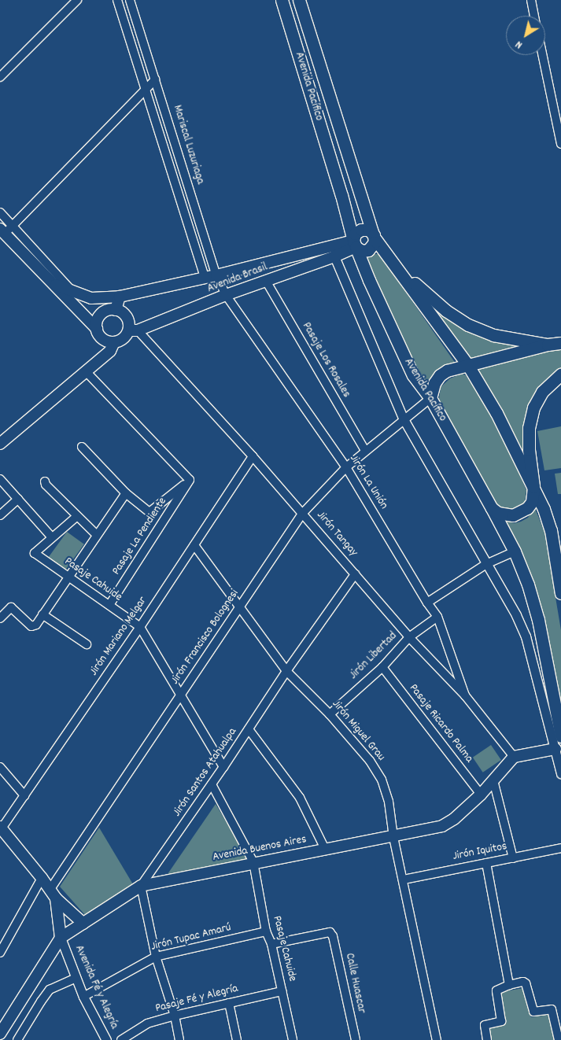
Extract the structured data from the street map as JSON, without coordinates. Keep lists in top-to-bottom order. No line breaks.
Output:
{"streets":{"main road":["Avenida Pacífico","Avenida Brasil","Avenida Buenos Aires","Avenida Fé y Alegría"],"street":["Mariscal Luzuriaga","Pasaje Los Rosales","Jirón La Unión","Jirón Tangay","Pasaje La Pendiente","Pasaje Cahuide","Jirón Mariano Melgar","Jirón Francisco Bolognesi","Jirón Libertad","Pasaje Ricardo Palma","Jirón Miguel Grau","Jirón Santos Atahualpa","Jirón Iquitos","Jirón Tupac Amarú","Calle Huascar","Pasaje Fé y Alegría"]},"crossings":[["Avenida Pacífico","Avenida Brasil"],["Avenida Pacífico","Jirón Francisco Bolognesi"],["Mariscal Luzuriaga","Avenida Brasil"],["Mariscal Luzuriaga","Jirón La Unión"],["Avenida Brasil","Pasaje Los Rosales"],["Avenida Brasil","Jirón La Unión"],["Avenida Brasil","Jirón Tangay"],["Pasaje Los Rosales","Jirón Francisco Bolognesi"],["Jirón La Unión","Jirón Tangay"],["Jirón La Unión","Jirón Francisco Bolognesi"],["Jirón La Unión","Jirón Libertad"],["Jirón Tangay","Jirón Mariano Melgar"],["Jirón Tangay","Jirón Francisco Bolognesi"],["Jirón Tangay","Jirón Libertad"],["Jirón Tangay","Jirón Santos Atahualpa"],["Jirón Tangay","Avenida Buenos Aires"],["Pasaje La Pendiente","Pasaje Cahuide"],["Pasaje Cahuide","Jirón Mariano Melgar"],["Pasaje Cahuide","Jirón Francisco Bolognesi"],["Pasaje Cahuide","Jirón Santos Atahualpa"],["Pasaje Cahuide","Avenida Buenos Aires"],["Pasaje Cahuide","Jirón Tupac Amarú"],["Pasaje Cahuide","Calle Huascar"],["Pasaje Cahuide","Pasaje Fé y Alegría"],["Jirón Mariano Melgar","Jirón Miguel Grau"],["Jirón Francisco Bolognesi","Jirón Miguel Grau"],["Jirón Francisco Bolognesi","Avenida Fé y Alegría"],["Jirón Libertad","Pasaje Ricardo Palma"],["Jirón Libertad","Jirón Miguel Grau"],["Pasaje Ricardo Palma","Avenida Buenos Aires"],["Jirón Miguel Grau","Jirón Santos Atahualpa"],["Jirón Miguel Grau","Avenida Buenos Aires"],["Jirón Miguel Grau","Jirón Iquitos"],["Jirón Santos Atahualpa","Avenida Buenos Aires"],["Avenida Buenos Aires","Avenida Fé y Alegría"],["Jirón Tupac Amarú","Avenida Fé y Alegría"]],"north":"bottom left"}
